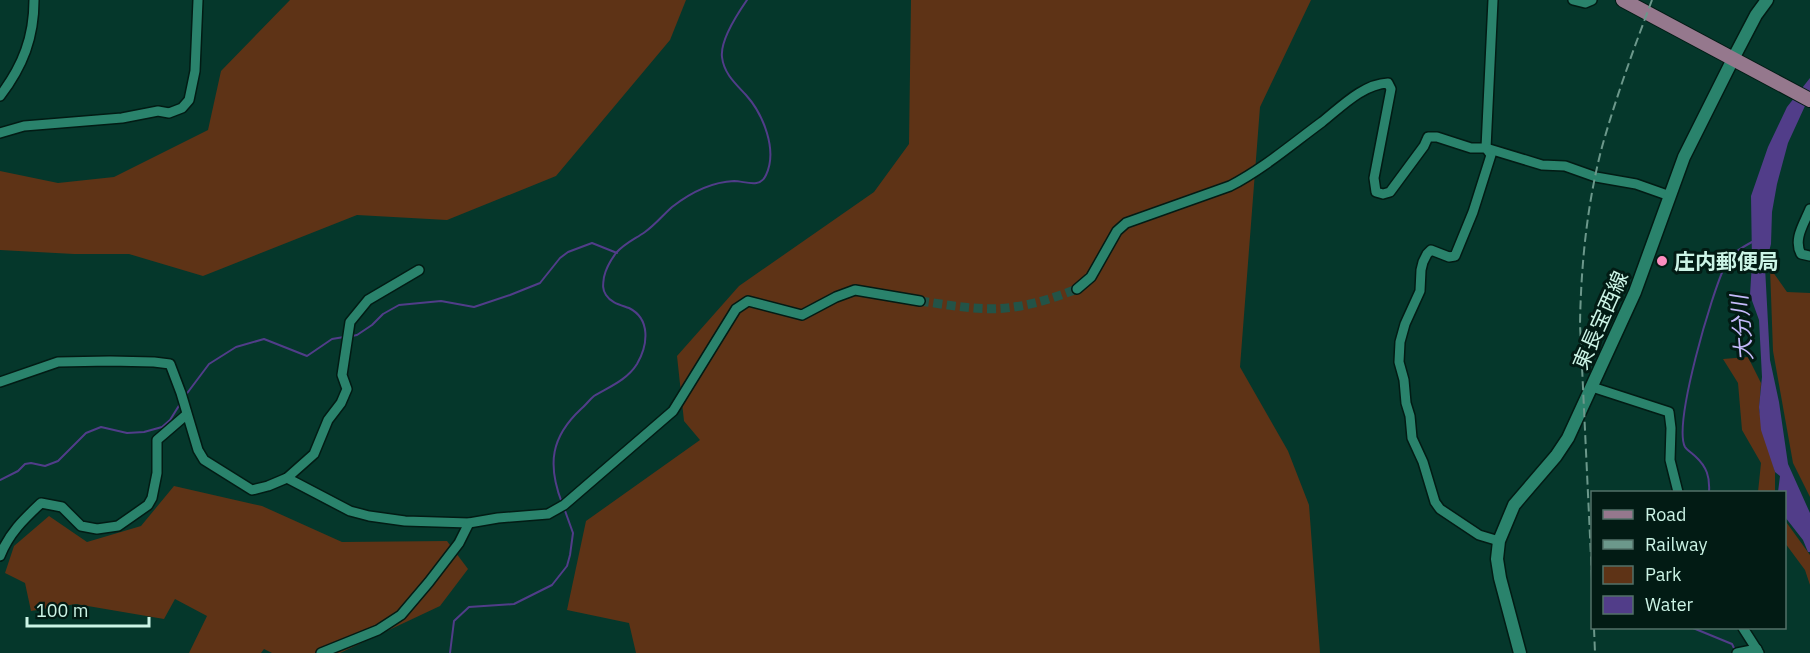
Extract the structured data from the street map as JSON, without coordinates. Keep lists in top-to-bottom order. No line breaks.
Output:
{"streets":{"main road":["東長宝西線"]},"water":["大分川"],"places":["庄内郵便局"],"legend":["Road","Railway","Park","Water"],"scale_bar":"100 m"}
